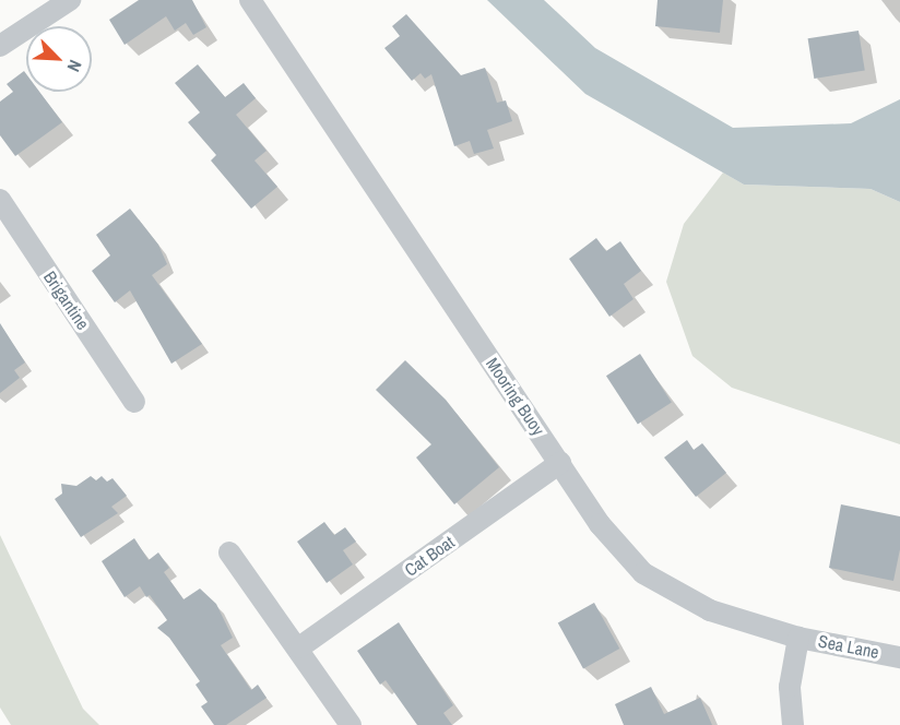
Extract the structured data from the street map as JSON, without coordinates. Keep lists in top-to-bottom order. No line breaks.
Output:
{"streets":{"street":["Brigantine","Mooring Buoy","Cat Boat","Sea Lane"]},"crossings":[["Mooring Buoy","Cat Boat"],["Mooring Buoy","Sea Lane"]],"north":"bottom right"}
